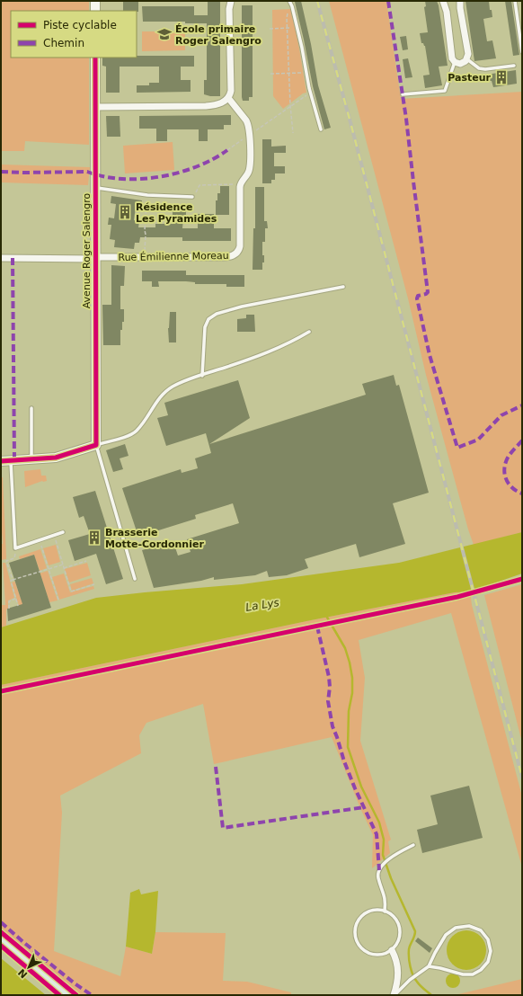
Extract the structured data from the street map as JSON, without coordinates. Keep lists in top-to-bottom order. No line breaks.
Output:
{"streets":{"street":["Avenue Roger Salengro","Rue Émilienne Moreau"]},"crossings":[["Avenue Roger Salengro","Rue Émilienne Moreau"]],"water":["La Lys"],"places":{"school or university":["École primaire Roger Salengro"],"building":["Pasteur","Résidence Les Pyramides","Brasserie Motte-Cordonnier"]},"legend":["Piste cyclable","Chemin"],"north":"bottom left"}
